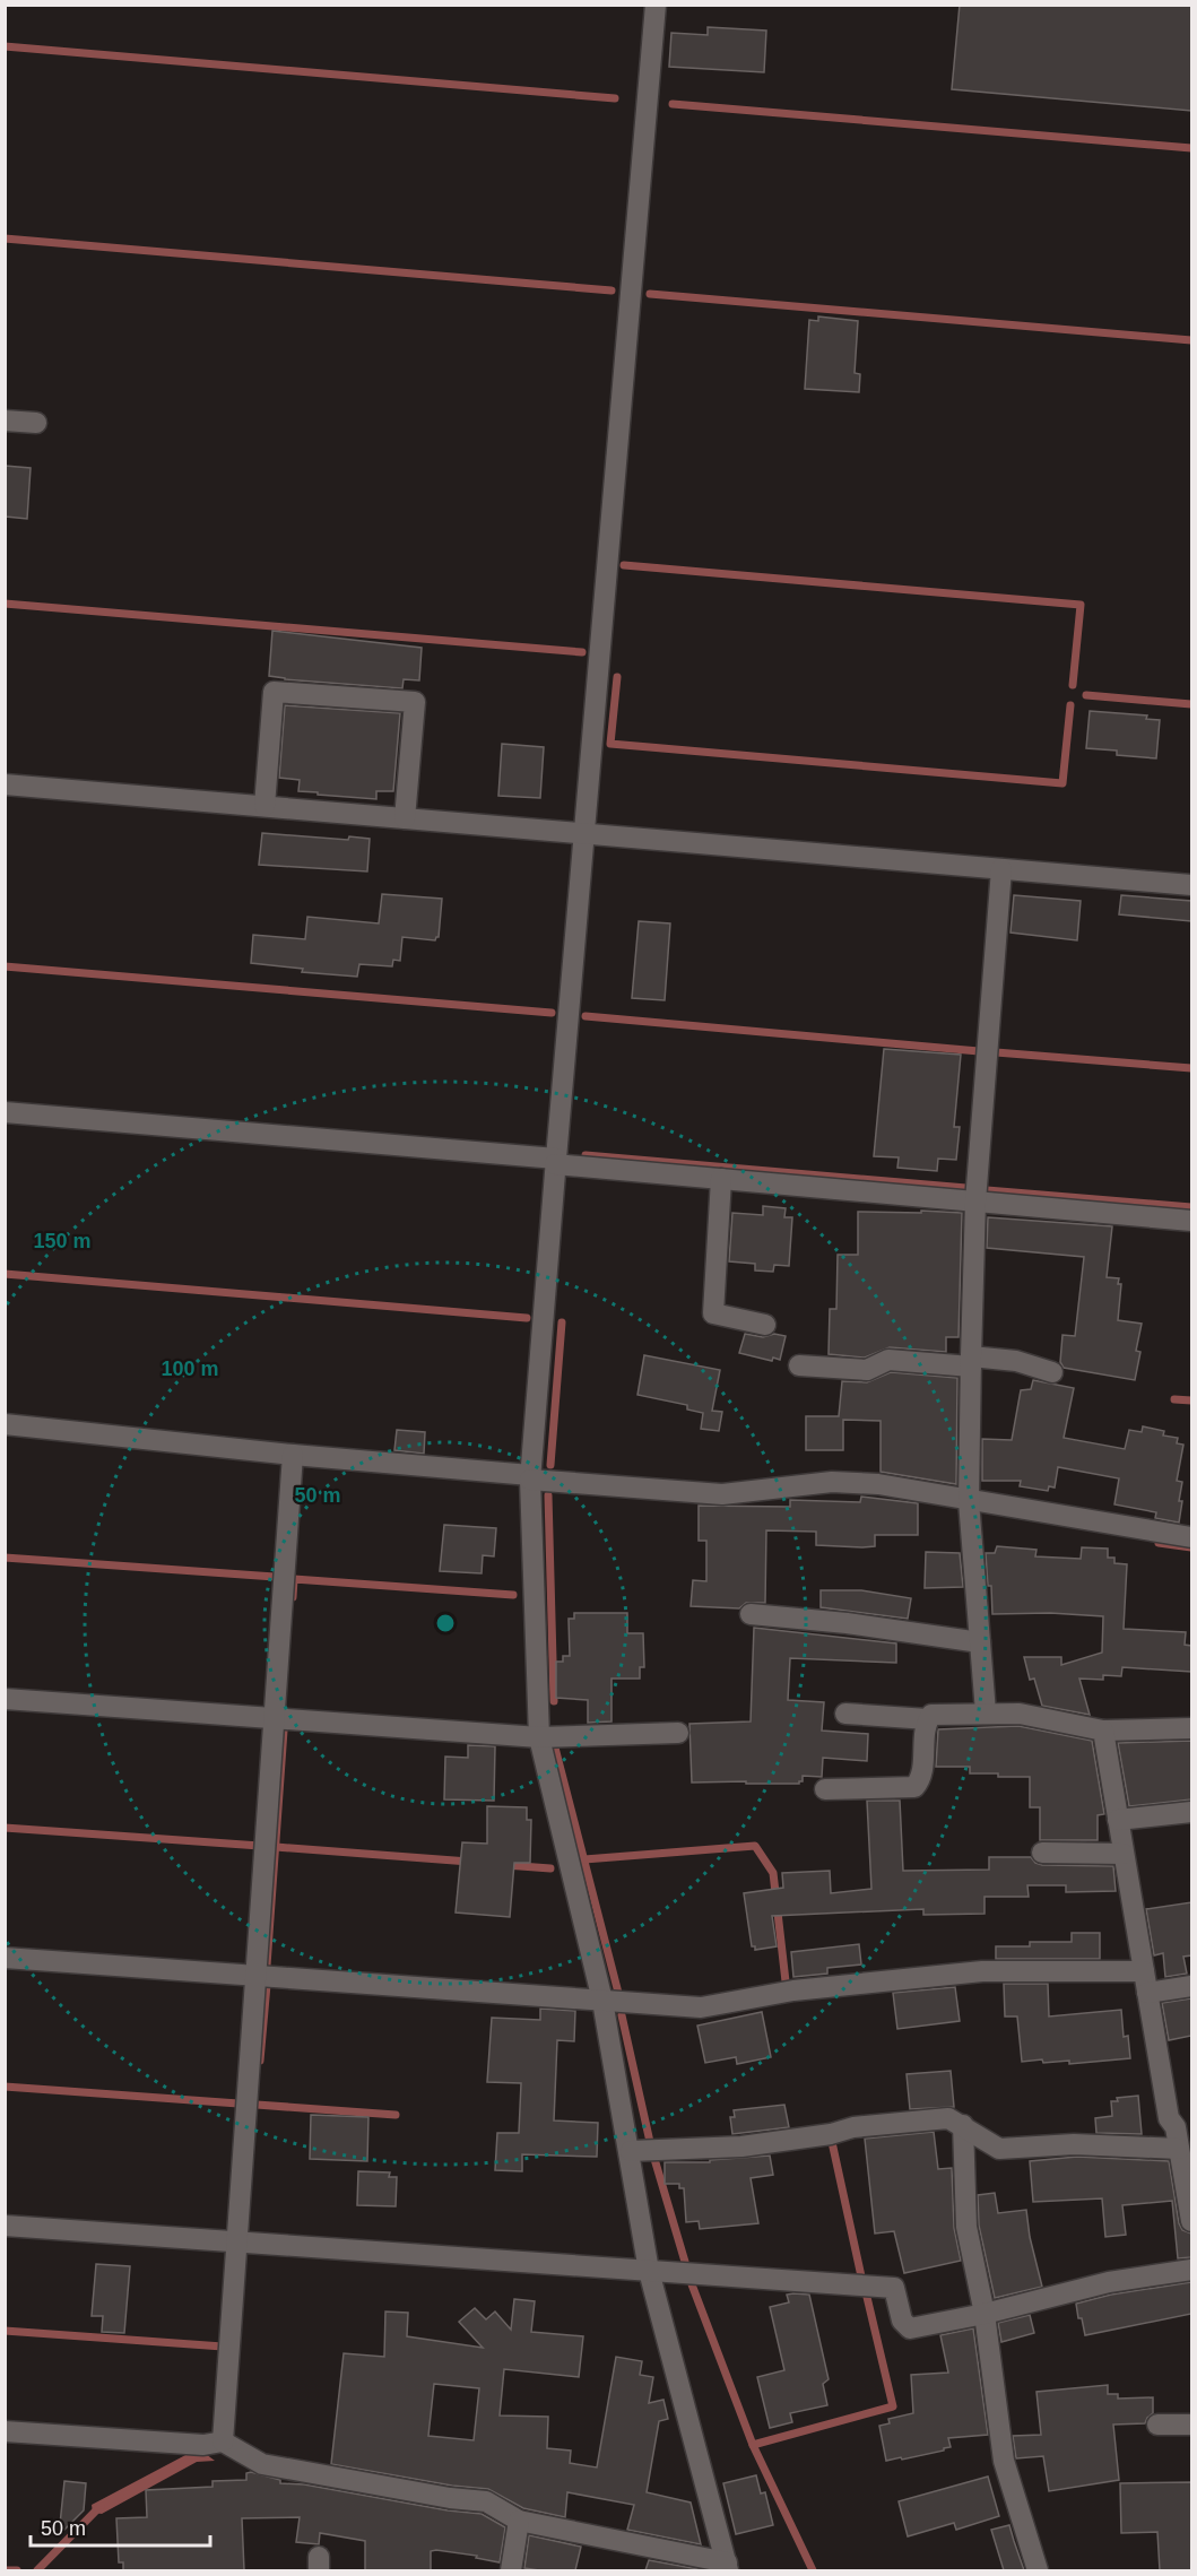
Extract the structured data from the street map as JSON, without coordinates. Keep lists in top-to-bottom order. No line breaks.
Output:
{"scale_bar":"50 m","rings":["150 m","100 m","50 m"]}
